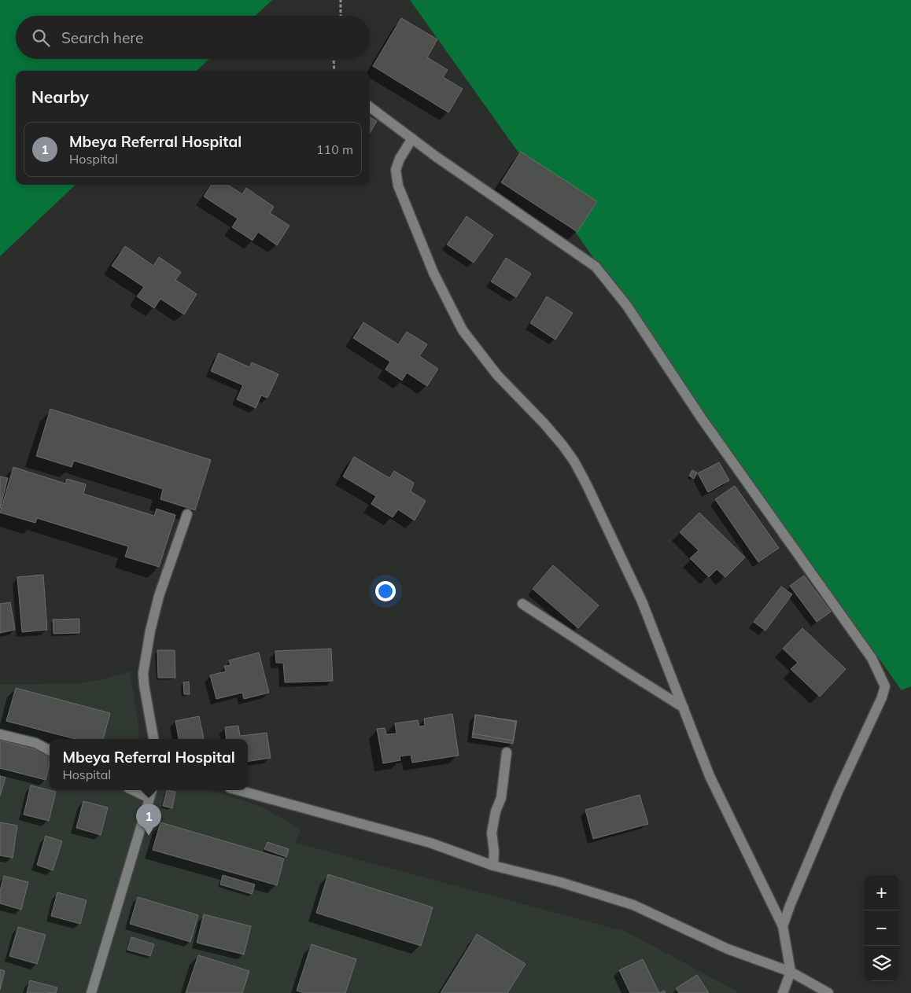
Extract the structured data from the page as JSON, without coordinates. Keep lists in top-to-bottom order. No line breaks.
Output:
{"page":{"search":"Search here","heading":"Nearby","list":[{"mark":"1","name":"Mbeya Referral Hospital","note":"Hospital","value":"110 m"}],"popup":["Mbeya Referral Hospital","Hospital"],"pins":"1","map_buttons":["+","−"]}}
